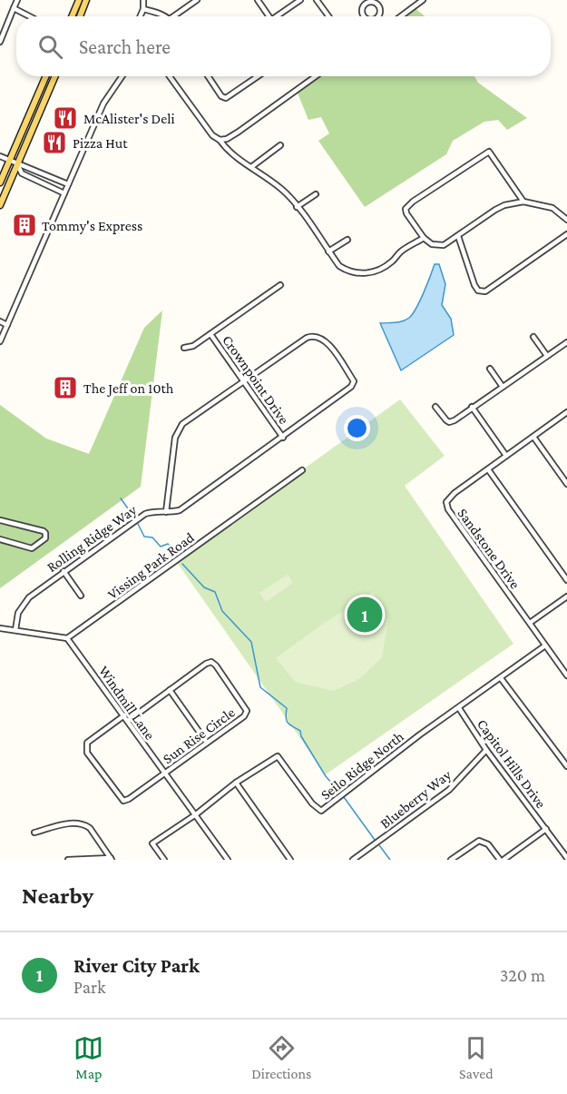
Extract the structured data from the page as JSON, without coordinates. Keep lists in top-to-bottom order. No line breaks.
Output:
{"streets":{"street":["Crownpoint Drive","Rolling Ridge Way","Sandstone Drive","Vissing Park Road","Windmill Lane","Sun Rise Circle","Capitol Hills Drive","Seilo Ridge North","Blueberry Way"]},"crossings":[["Crownpoint Drive","Rolling Ridge Way"],["Sandstone Drive","Seilo Ridge North"],["Vissing Park Road","Windmill Lane"],["Windmill Lane","Sun Rise Circle"],["Windmill Lane","Seilo Ridge North"],["Capitol Hills Drive","Seilo Ridge North"],["Capitol Hills Drive","Blueberry Way"]],"places":{"restaurant":["McAlister's Deli","Pizza Hut"],"building":["Tommy's Express","The Jeff on 10th"]},"page":{"search":"Search here","pins":"1","heading":"Nearby","list":[{"mark":"1","name":"River City Park","note":"Park","value":"320 m"}],"nav":["Map","Directions","Saved"]}}
